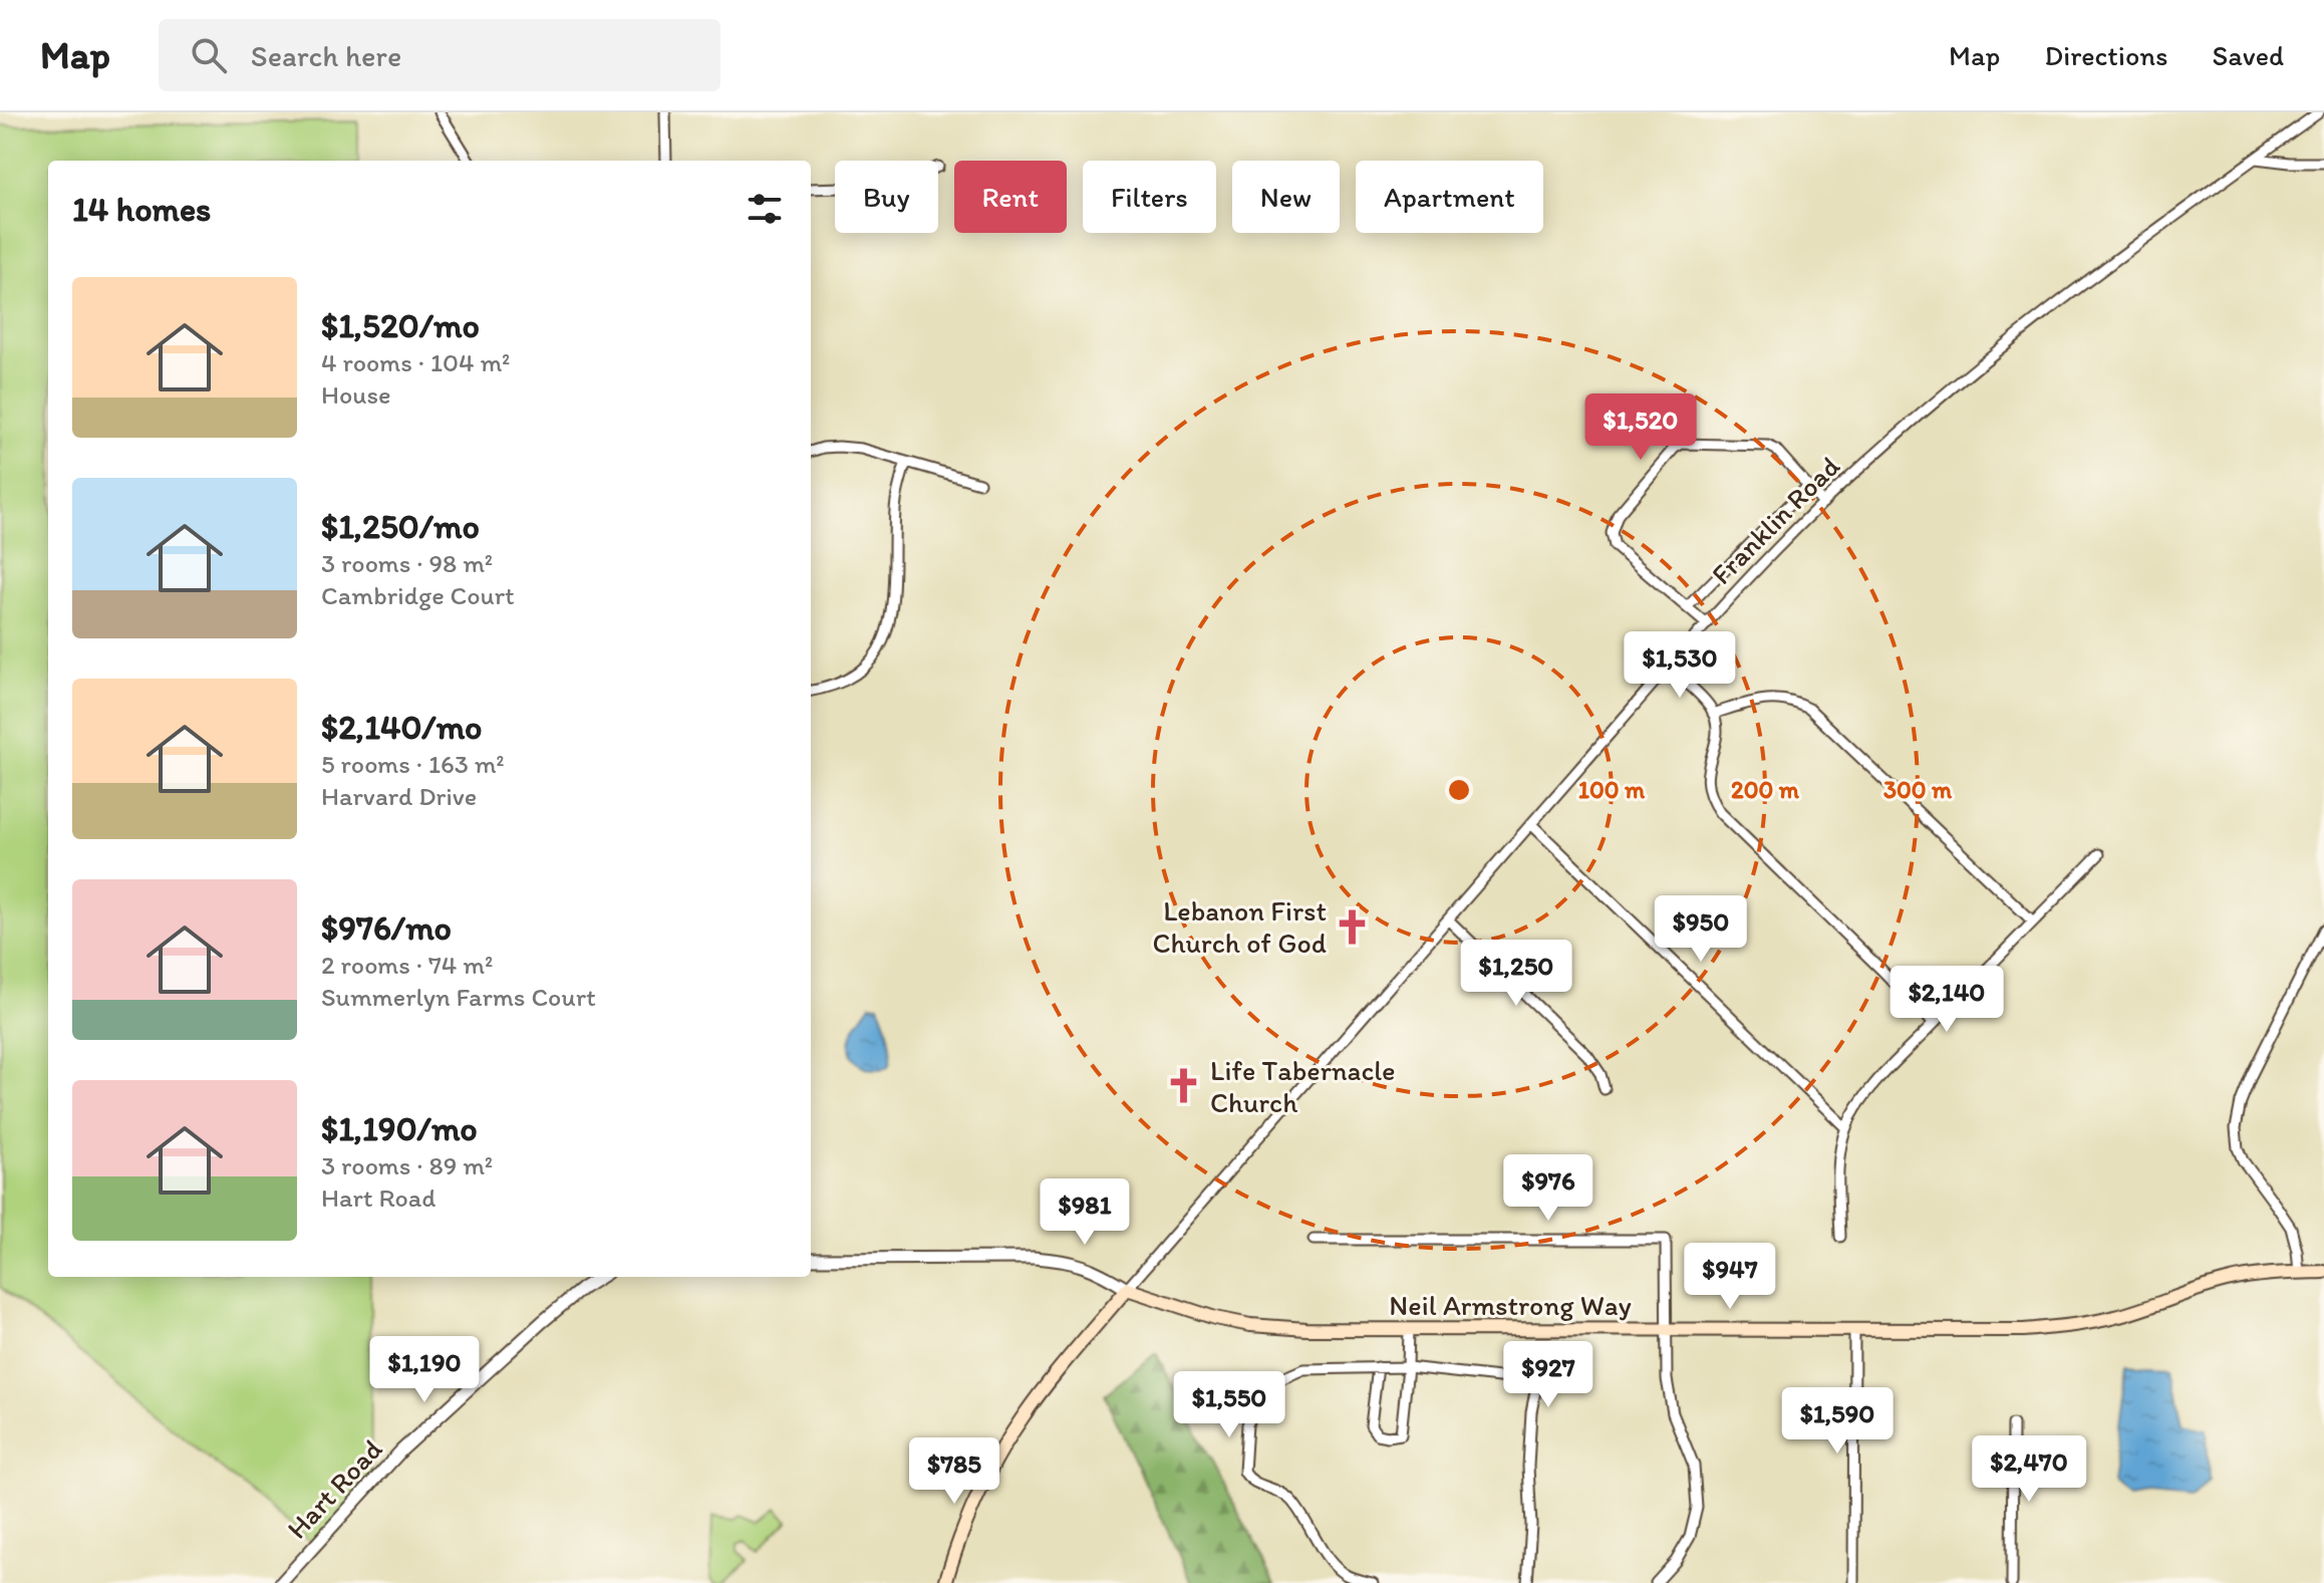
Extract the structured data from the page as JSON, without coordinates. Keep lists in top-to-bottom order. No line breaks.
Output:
{"streets":{"main road":["Franklin Road","Neil Armstrong Way"],"street":["Hart Road"]},"crossings":[["Franklin Road","Neil Armstrong Way"]],"places":{"church":["Lebanon First Church of God","Life Tabernacle Church"]},"page":{"header":"Map","search":"Search here","nav":["Map","Directions","Saved"],"chip":["Buy","Rent","Filters","New","Apartment"],"heading":"14 homes","list":[{"name":"$1,520/mo","note":"4 rooms · 104 m² · House"},{"name":"$1,250/mo","note":"3 rooms · 98 m² · Cambridge Court"},{"name":"$2,140/mo","note":"5 rooms · 163 m² · Harvard Drive"},{"name":"$976/mo","note":"2 rooms · 74 m² · Summerlyn Farms Court"},{"name":"$1,190/mo","note":"3 rooms · 89 m² · Hart Road"}],"price":["$1,520","$1,530","$950","$1,250","$2,140","$976","$981","$947","$1,190","$927","$1,550","$1,590","$2,470","$785"]},"rings":["100 m","200 m","300 m"]}
